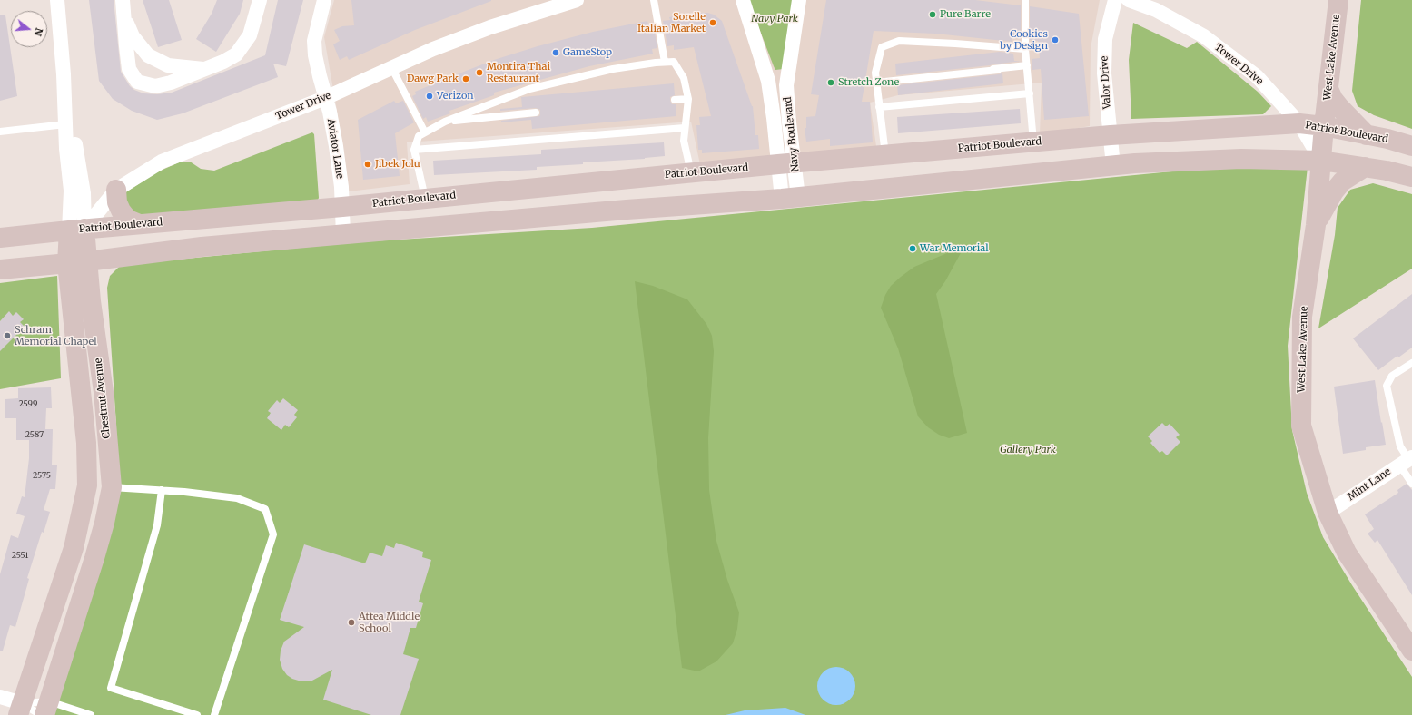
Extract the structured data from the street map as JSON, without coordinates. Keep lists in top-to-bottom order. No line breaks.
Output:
{"streets":{"main road":["West Lake Avenue","Patriot Boulevard","Chestnut Avenue"],"street":["Tower Drive","Valor Drive","Navy Boulevard","Aviator Lane","Mint Lane"]},"crossings":[["West Lake Avenue","Tower Drive"],["West Lake Avenue","Patriot Boulevard"],["West Lake Avenue","Mint Lane"],["Tower Drive","Patriot Boulevard"],["Tower Drive","Aviator Lane"],["Tower Drive","Chestnut Avenue"],["Valor Drive","Patriot Boulevard"],["Patriot Boulevard","Navy Boulevard"],["Patriot Boulevard","Aviator Lane"],["Patriot Boulevard","Chestnut Avenue"]],"parks":["Navy Park","Gallery Park"],"places":["Pure Barre","Sorelle Italian Market","Cookies by Design","GameStop","Montira Thai Restaurant","Dawg Park","Stretch Zone","Verizon","Jibek Jolu","War Memorial","Schram Memorial Chapel","Attea Middle School"],"house_numbers":["2599","2587","2575","2551"],"north":"right"}
